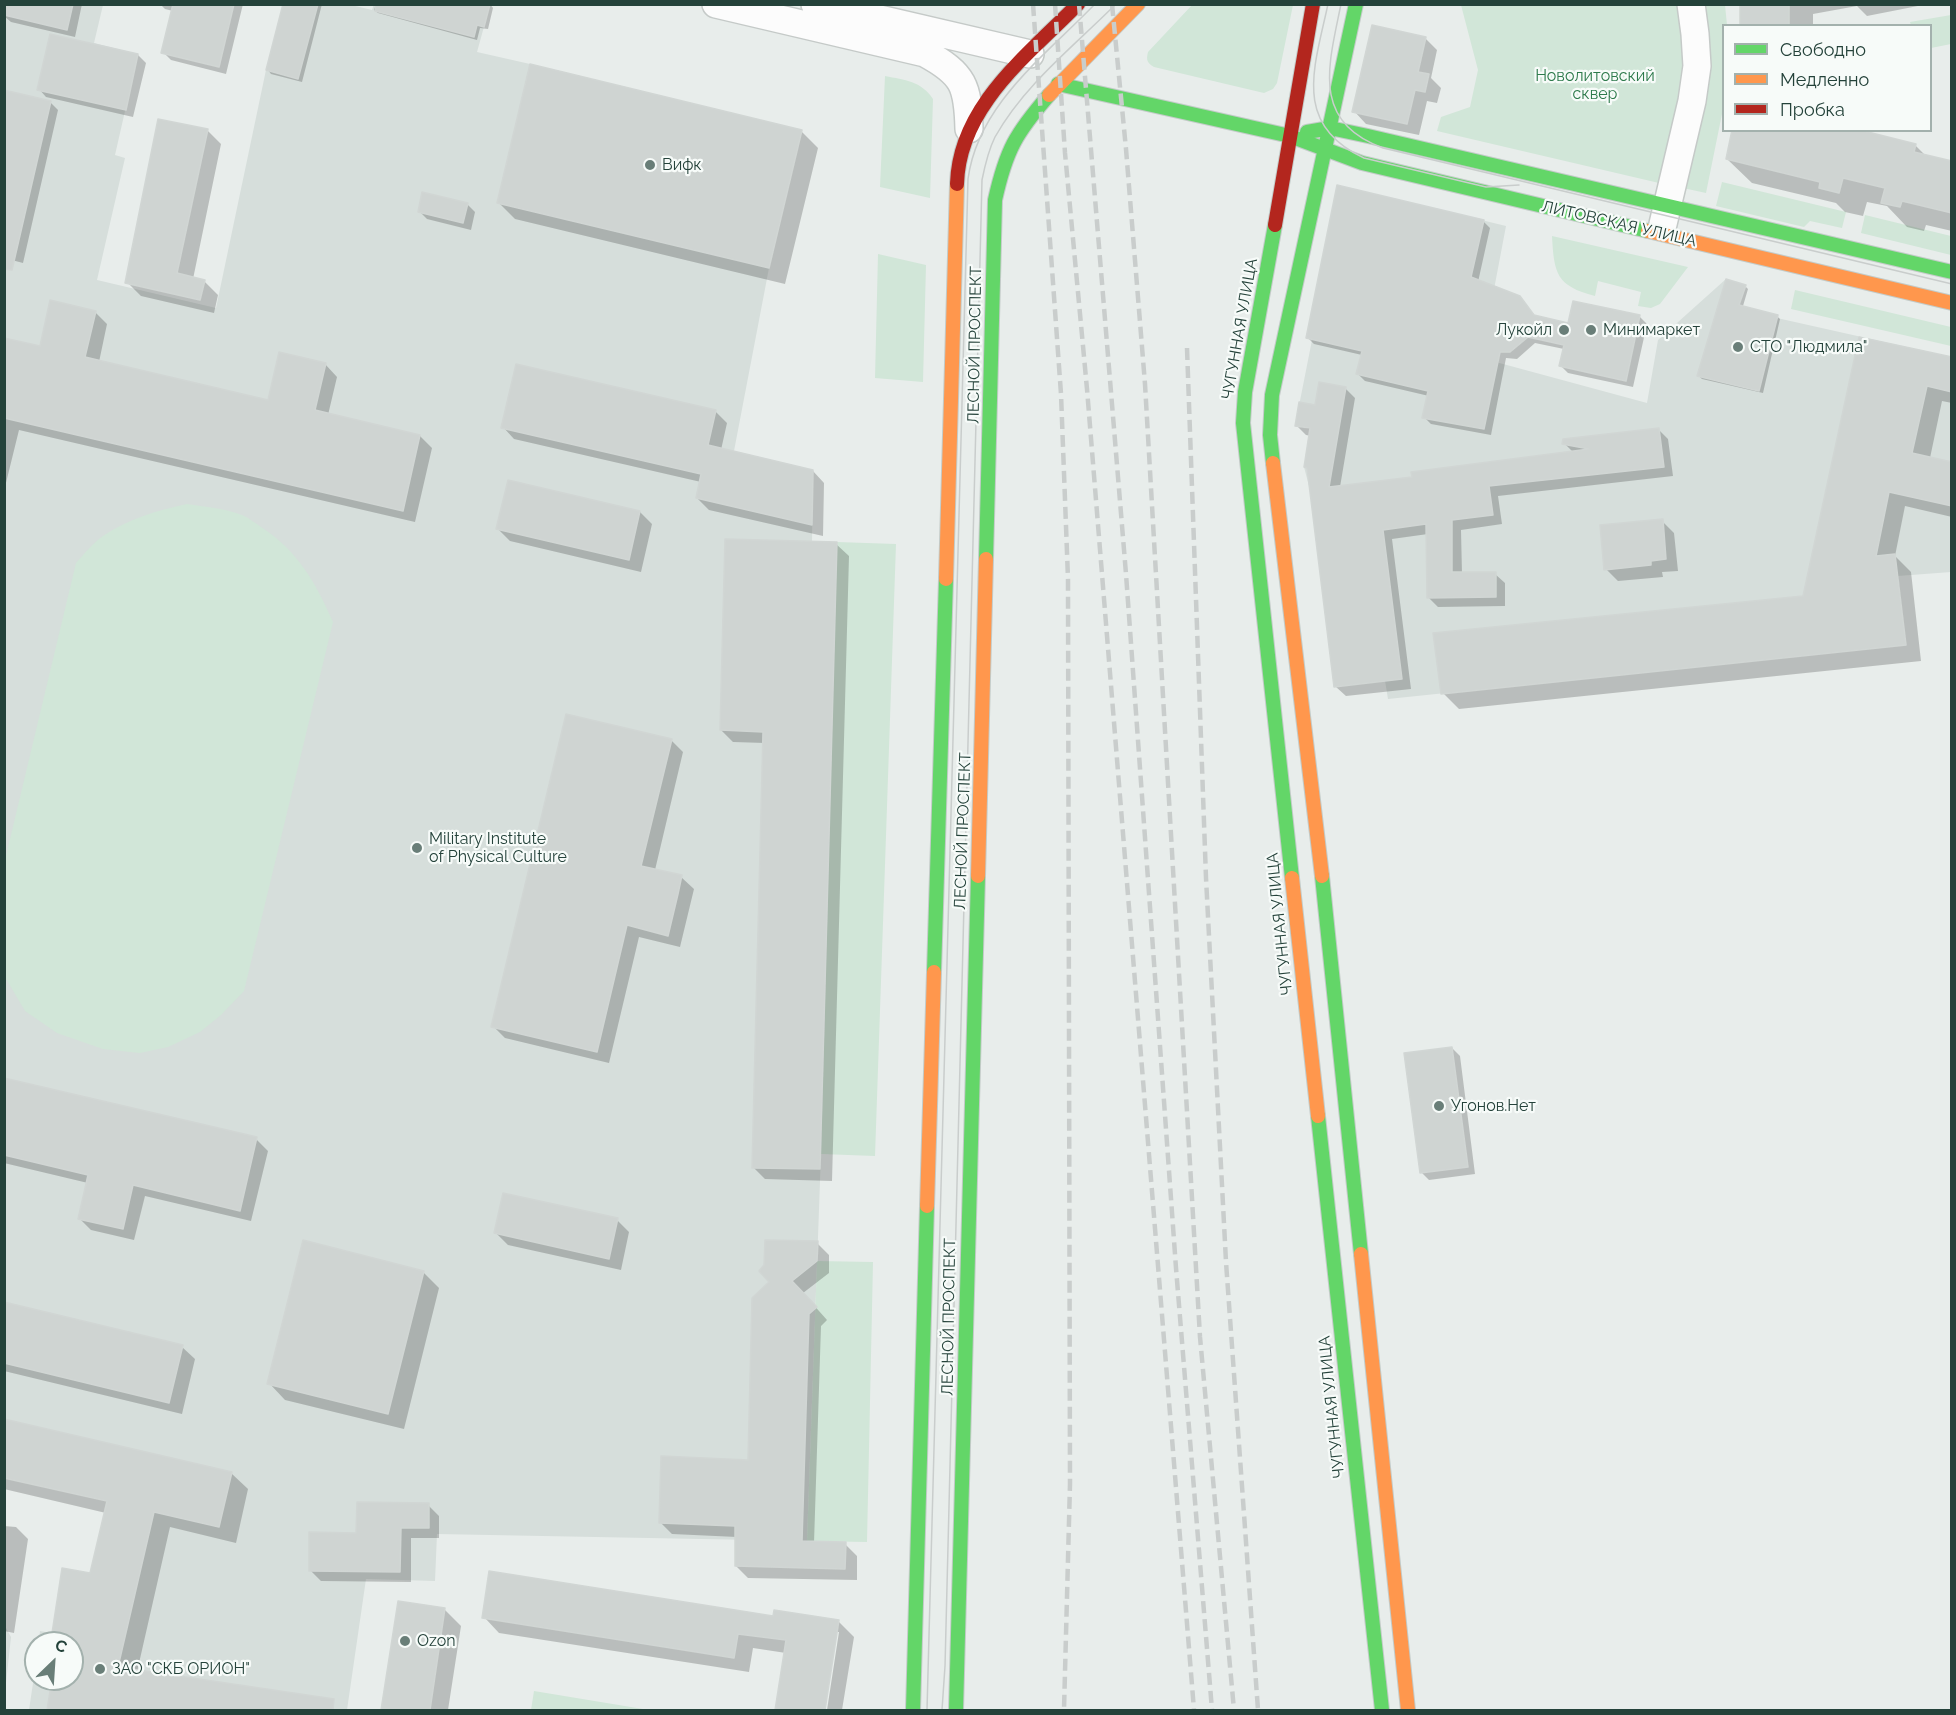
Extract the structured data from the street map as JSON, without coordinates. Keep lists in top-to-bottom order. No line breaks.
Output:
{"streets":{"street":["ЛИТОВСКАЯ УЛИЦА","ЧУГУННАЯ УЛИЦА","ЛЕСНОЙ ПРОСПЕКТ"]},"crossings":[["ЛИТОВСКАЯ УЛИЦА","ЧУГУННАЯ УЛИЦА"],["ЛИТОВСКАЯ УЛИЦА","ЛЕСНОЙ ПРОСПЕКТ"]],"parks":["Новолитовский сквер"],"places":["Вифк","Лукойл","Минимаркет","СТО \"Людмила\"","Military Institute of Physical Culture","Угонов.Нет","Ozon","ЗАО \"СКБ ОРИОН\""],"legend":["Свободно","Медленно","Пробка"],"north":"top right"}
